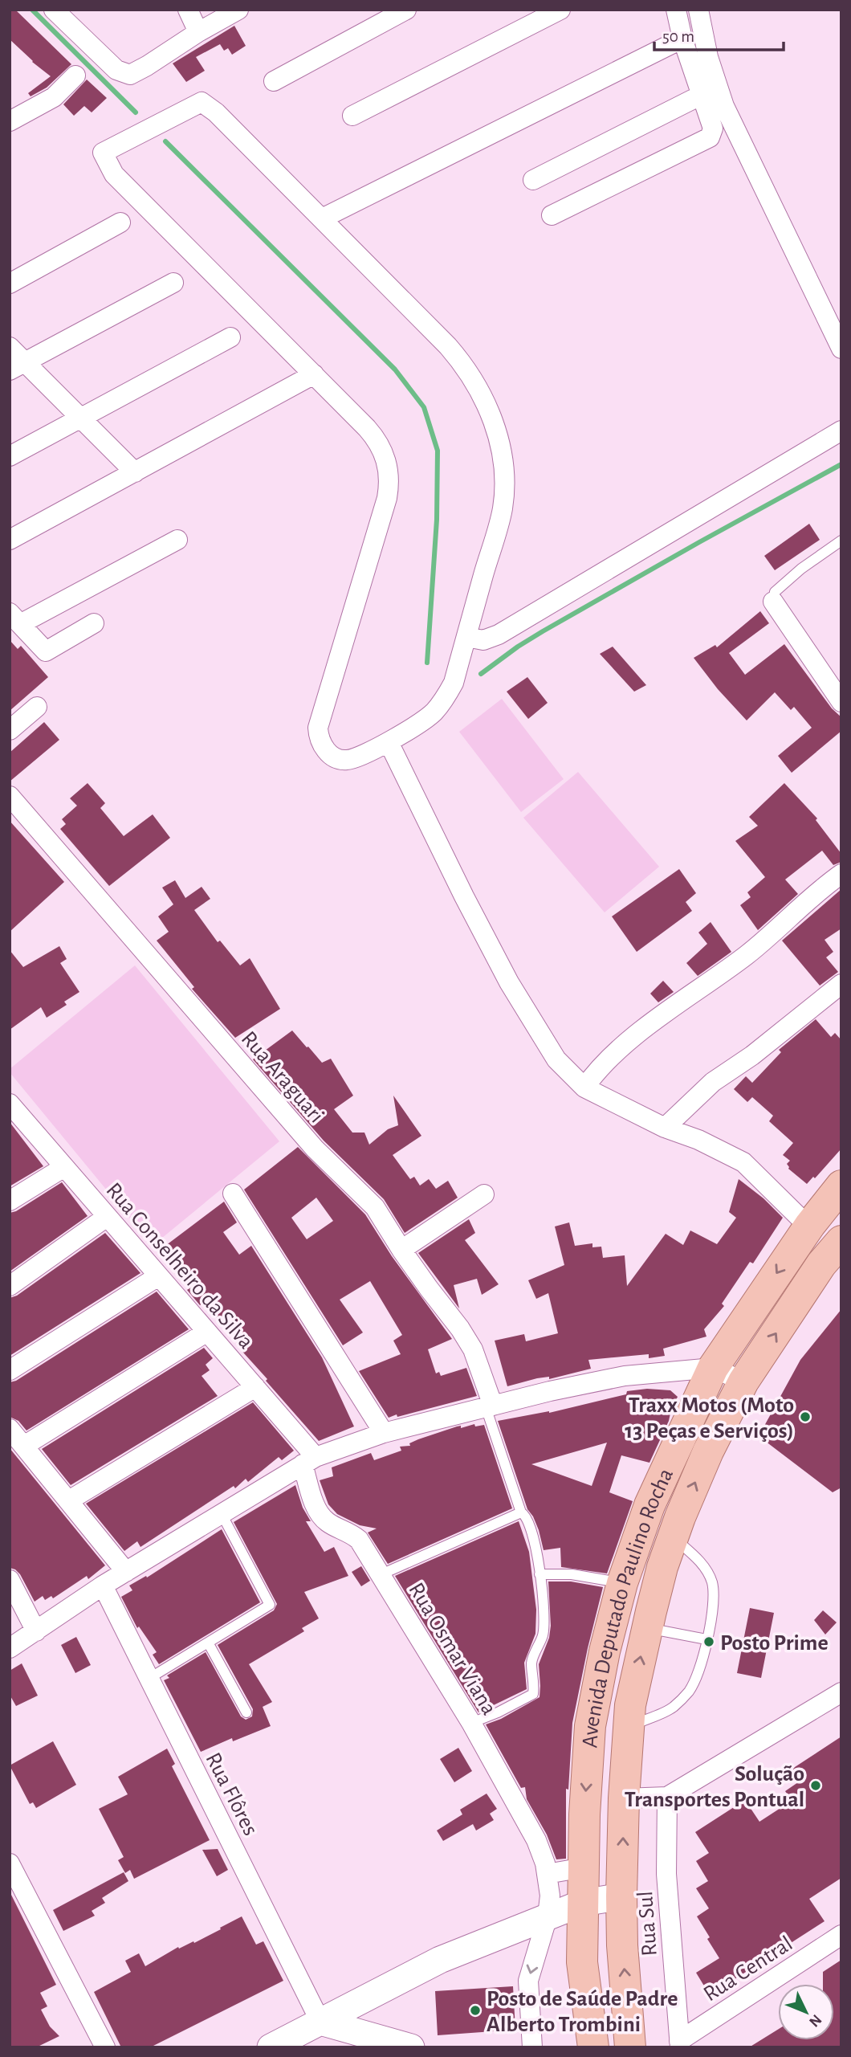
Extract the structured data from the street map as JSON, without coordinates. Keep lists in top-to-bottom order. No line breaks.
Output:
{"streets":{"main road":["Avenida Deputado Paulino Rocha"],"street":["Rua Araguari","Rua Conselheiro da Silva","Rua Osmar Viana","Rua Flôres","Rua Sul","Rua Central"]},"crossings":[["Rua Conselheiro da Silva","Rua Osmar Viana"],["Rua Sul","Rua Central"]],"places":["Traxx Motos (Moto 13 Peças e Serviços)","Posto Prime","Solução Transportes Pontual","Posto de Saúde Padre Alberto Trombini"],"scale_bar":"50 m","north":"bottom right"}
